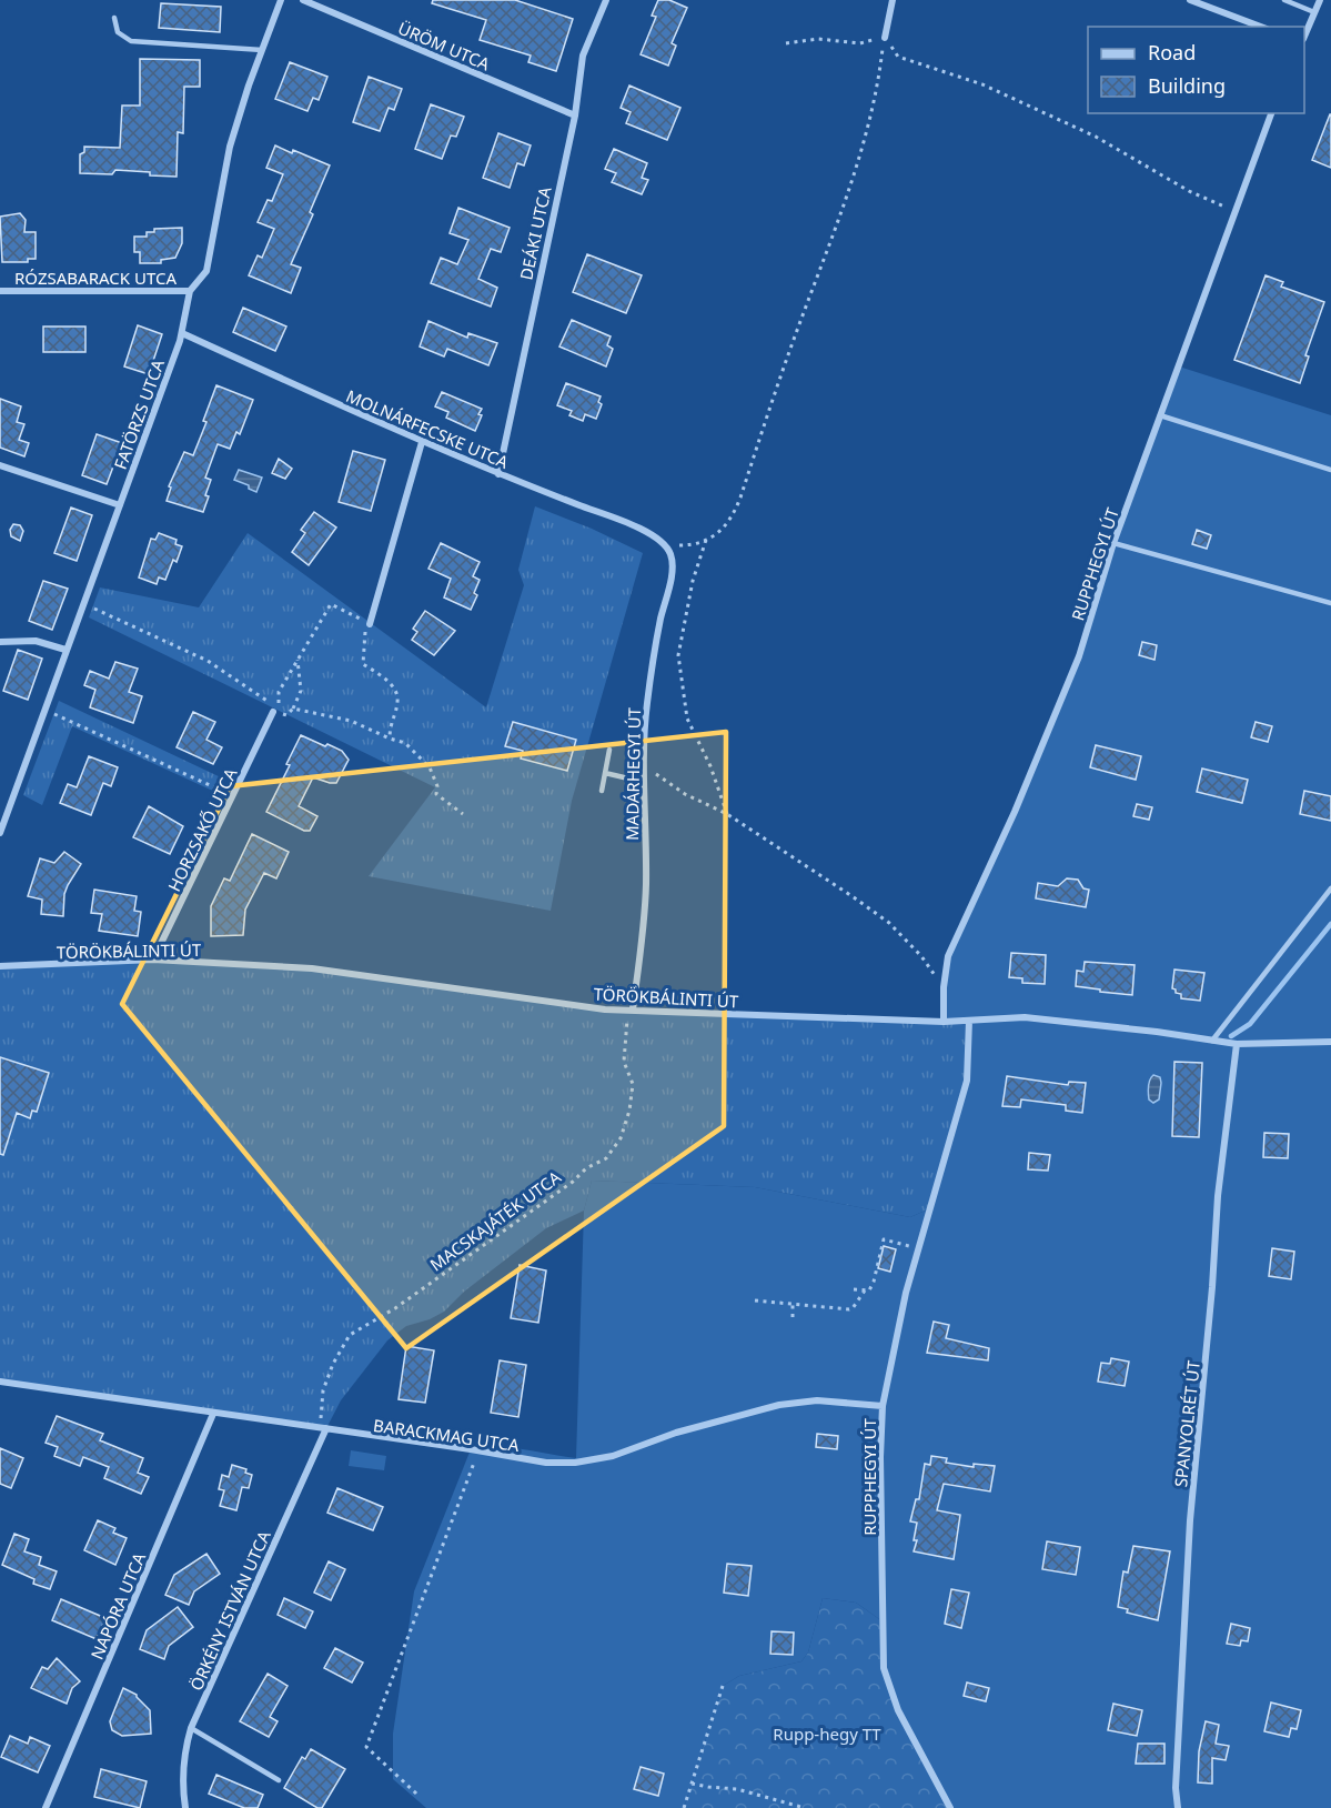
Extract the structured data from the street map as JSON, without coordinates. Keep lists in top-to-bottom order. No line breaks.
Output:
{"streets":{"street":["ÜRÖM UTCA","DEÁKI UTCA","RÓZSABARACK UTCA","FATÖRZS UTCA","MOLNÁRFECSKE UTCA","RUPPHEGYI ÚT","MADÁRHEGYI ÚT","HORZSAKŐ UTCA","TÖRÖKBÁLINTI ÚT","SPANYOLRÉT ÚT","BARACKMAG UTCA","NAPÓRA UTCA","ÖRKÉNY ISTVÁN UTCA"],"path":["MACSKAJÁTÉK UTCA"]},"crossings":[["ÜRÖM UTCA","DEÁKI UTCA"],["DEÁKI UTCA","MOLNÁRFECSKE UTCA"],["RÓZSABARACK UTCA","FATÖRZS UTCA"],["FATÖRZS UTCA","MOLNÁRFECSKE UTCA"],["MOLNÁRFECSKE UTCA","MADÁRHEGYI ÚT"],["RUPPHEGYI ÚT","TÖRÖKBÁLINTI ÚT"],["RUPPHEGYI ÚT","BARACKMAG UTCA"],["MADÁRHEGYI ÚT","TÖRÖKBÁLINTI ÚT"],["MADÁRHEGYI ÚT","MACSKAJÁTÉK UTCA"],["HORZSAKŐ UTCA","TÖRÖKBÁLINTI ÚT"],["TÖRÖKBÁLINTI ÚT","MACSKAJÁTÉK UTCA"],["TÖRÖKBÁLINTI ÚT","SPANYOLRÉT ÚT"],["MACSKAJÁTÉK UTCA","BARACKMAG UTCA"],["MACSKAJÁTÉK UTCA","ÖRKÉNY ISTVÁN UTCA"],["BARACKMAG UTCA","NAPÓRA UTCA"],["BARACKMAG UTCA","ÖRKÉNY ISTVÁN UTCA"]],"parks":["Rupp-hegy TT"],"legend":["Road","Building"]}
